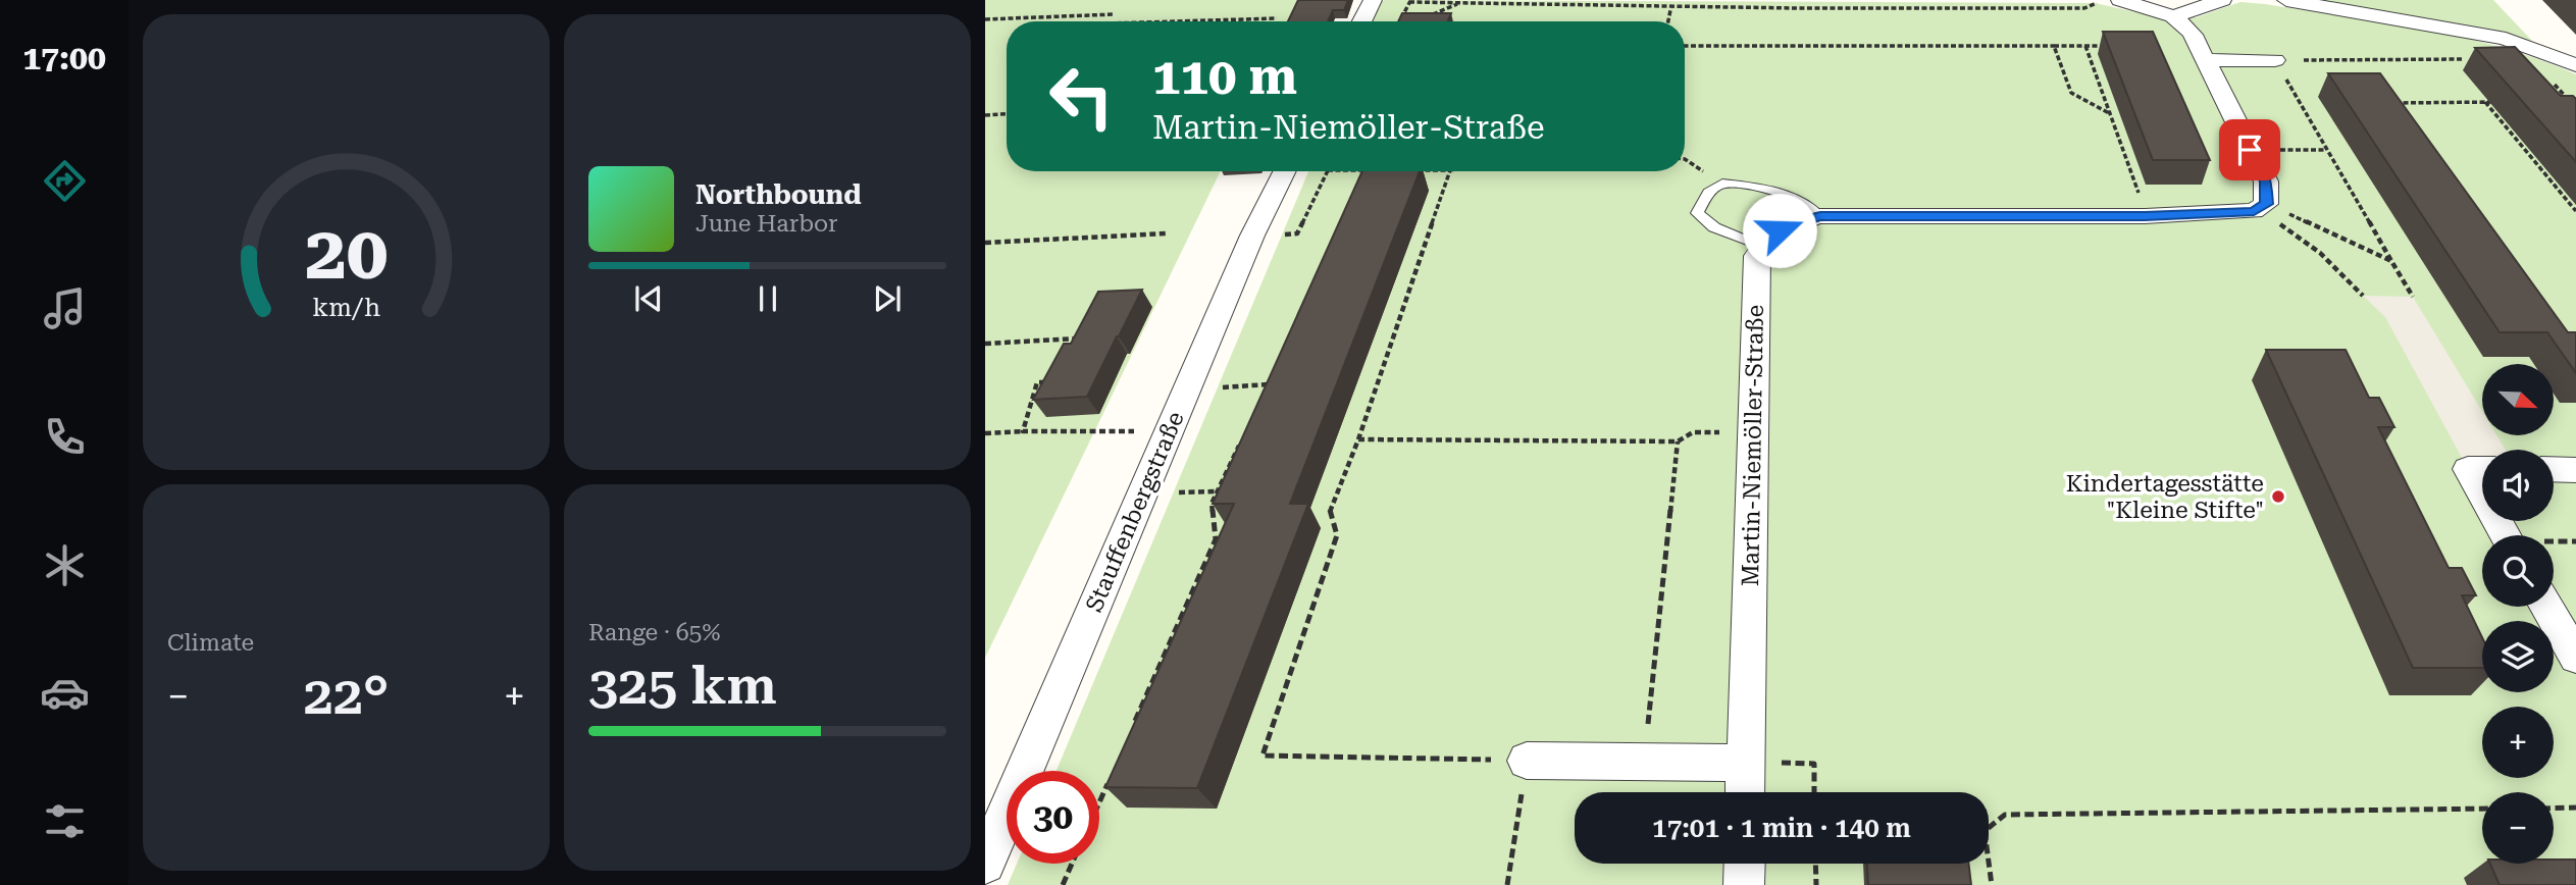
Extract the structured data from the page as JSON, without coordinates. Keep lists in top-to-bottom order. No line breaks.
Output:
{"streets":{"street":["Martin-Niemöller-Straße","Stauffenbergstraße"]},"places":["Kindertagesstätte \"Kleine Stifte\""],"north":"bottom right","page":{"tabs":"17:00","turn":["110 m","Martin-Niemöller-Straße"],"song":["Northbound","June Harbor"],"map_buttons":["+","−"],"tile":["Climate",["Range · 65%","325 km"]],"heat":["−","22°","+"],"limit":"30","trip":"17:01 · 1 min · 140 m","gauge":["20","km/h"]}}
